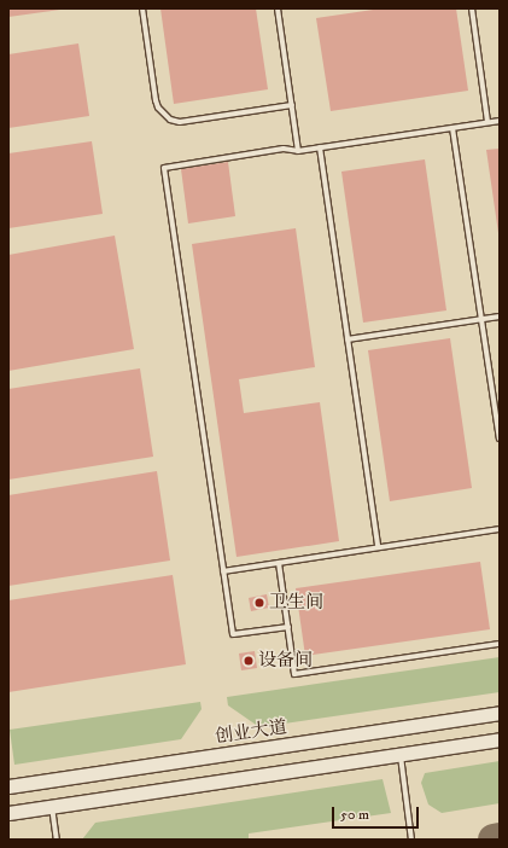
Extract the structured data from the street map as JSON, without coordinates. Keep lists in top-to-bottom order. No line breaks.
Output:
{"streets":{"main road":["创业大道"]},"places":["卫生间","设备间"],"scale_bar":"50 m"}
